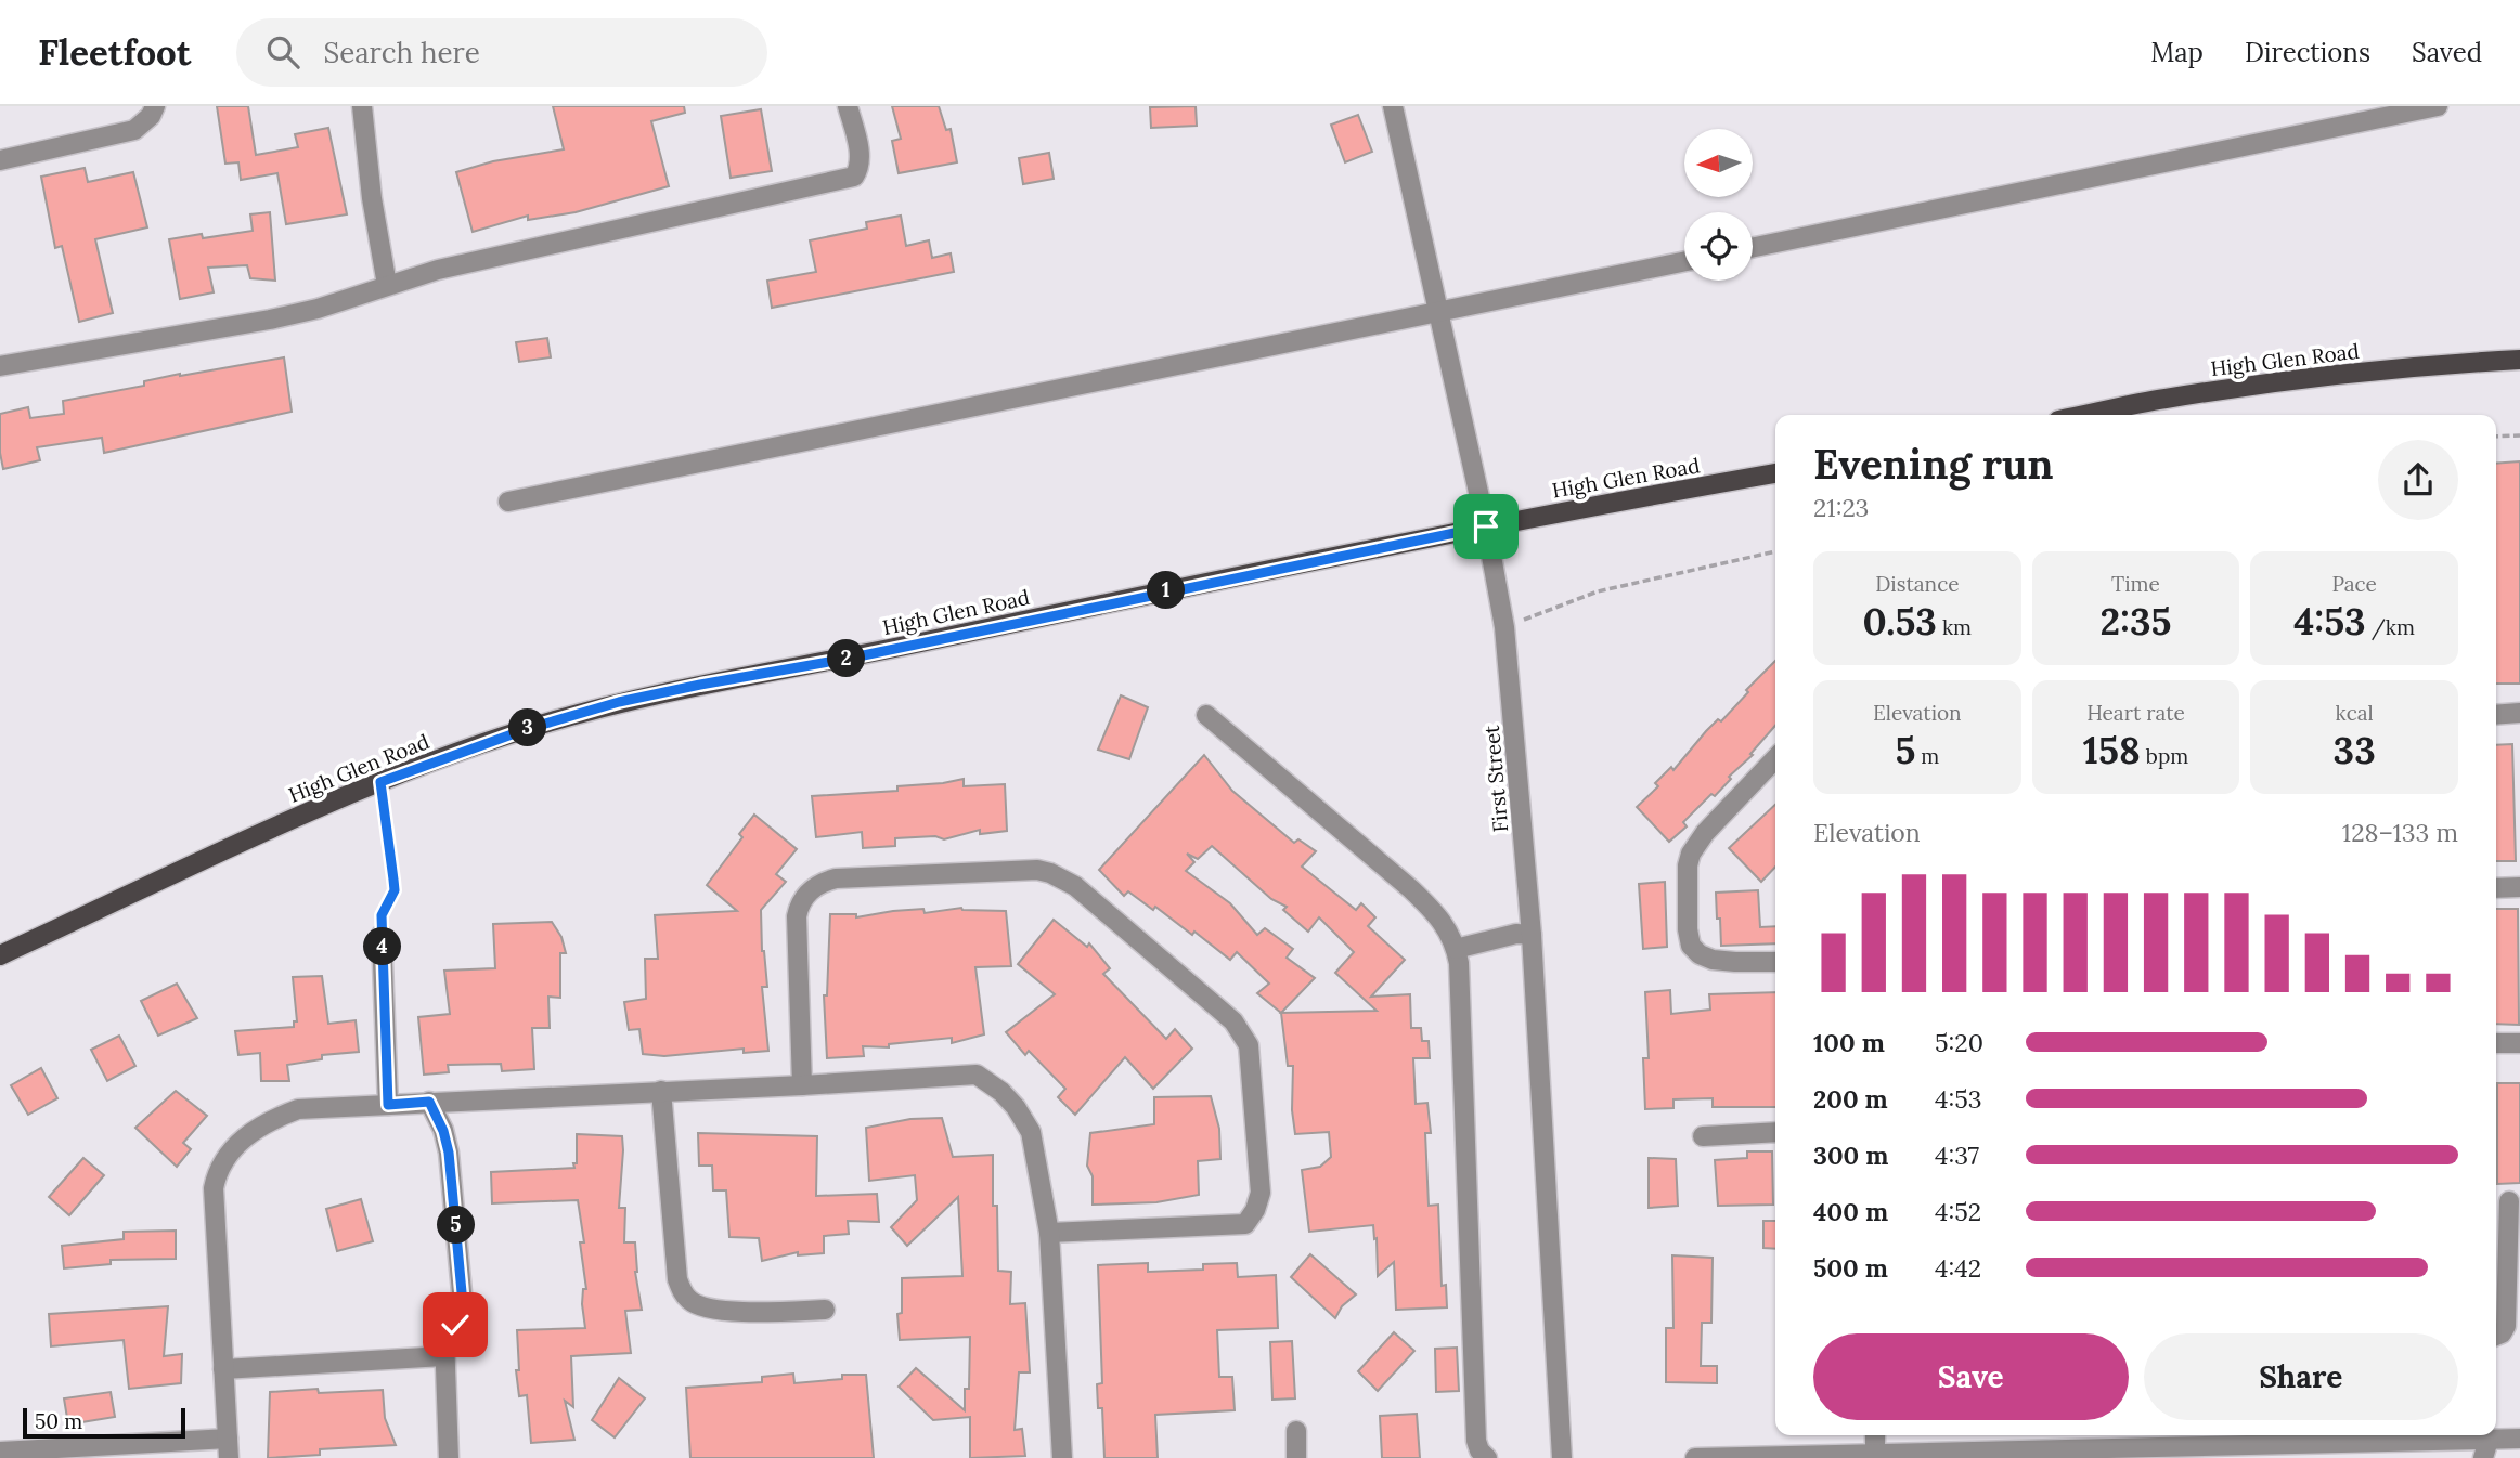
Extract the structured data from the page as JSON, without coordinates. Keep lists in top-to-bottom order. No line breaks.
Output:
{"streets":{"main road":["High Glen Road"],"street":["First Street"]},"crossings":[["High Glen Road","First Street"]],"scale_bar":"50 m","north":"left","page":{"header":"Fleetfoot","search":"Search here","nav":["Map","Directions","Saved"],"heading":["Evening run","21:23"],"stats":[["Distance","0.53 km"],["Time","2:35"],["Pace","4:53 /km"],["Elevation","5 m"],["Heart rate","158 bpm"],["kcal","33"]],"pins":["1","2","3","4","5"],"chart":["Elevation","128–133 m"],"list":[{"name":"100 m","note":"5:20"},{"name":"200 m","note":"4:53"},{"name":"300 m","note":"4:37"},{"name":"400 m","note":"4:52"},{"name":"500 m","note":"4:42"}],"buttons":["Save","Share"],"scale":"50 m"}}
